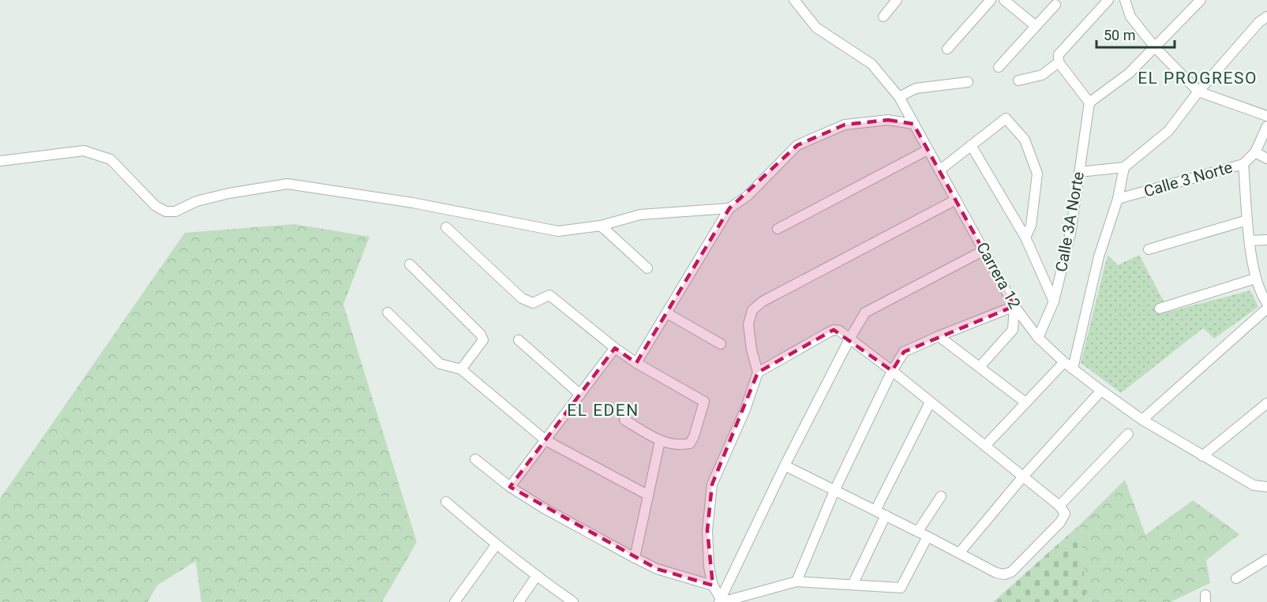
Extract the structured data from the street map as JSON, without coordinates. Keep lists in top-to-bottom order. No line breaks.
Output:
{"streets":{"street":["Calle 3 Norte","Calle 3A Norte","Carrera 12"]},"crossings":[["Calle 3A Norte","Carrera 12"]],"districts":["EL PROGRESO","EL EDEN"],"scale_bar":"50 m"}
